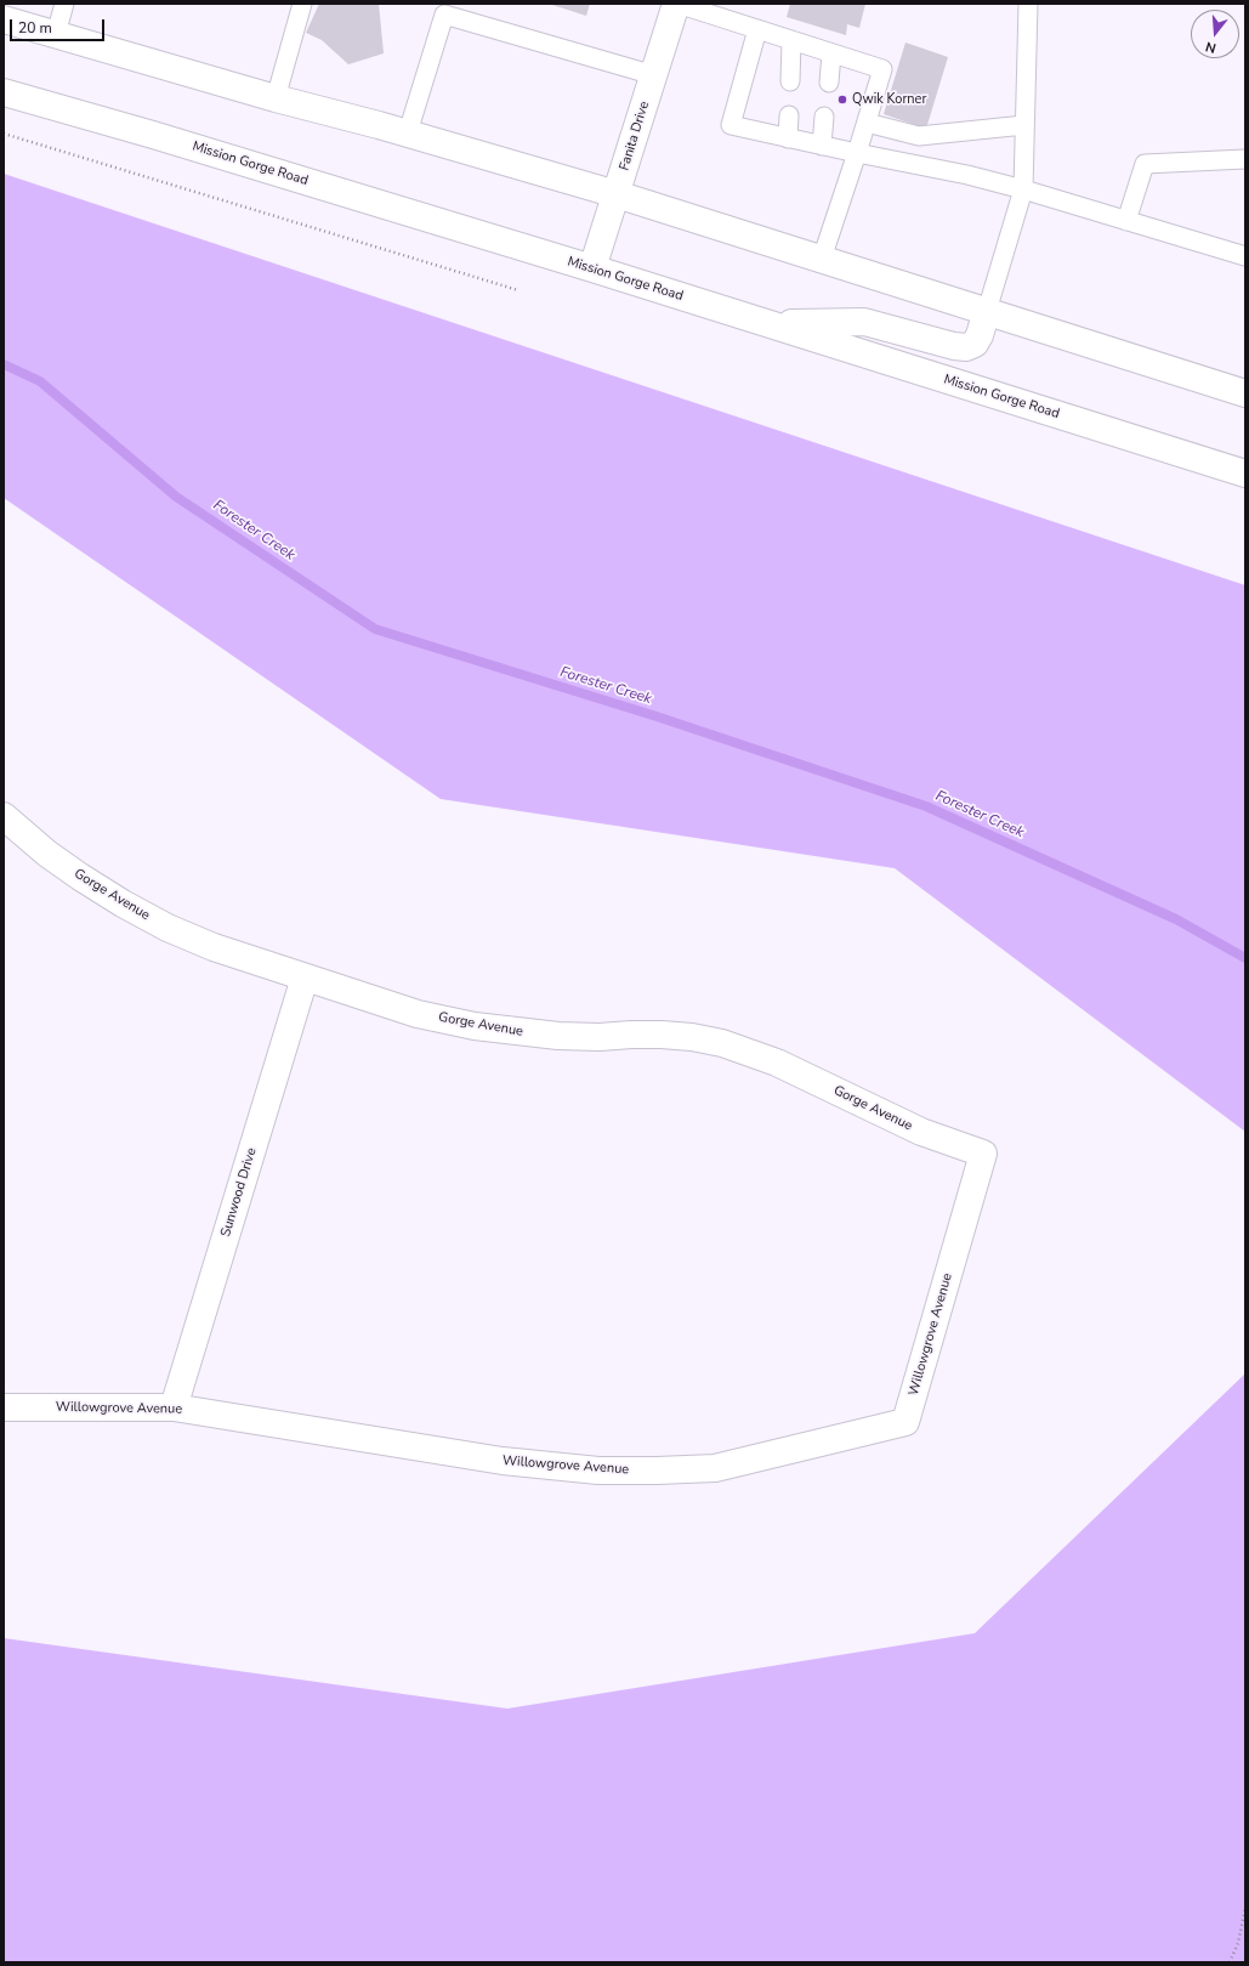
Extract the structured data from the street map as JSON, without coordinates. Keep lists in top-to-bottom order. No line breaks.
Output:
{"streets":{"main road":["Fanita Drive","Mission Gorge Road","Gorge Avenue","Sunwood Drive","Willowgrove Avenue"]},"crossings":[["Fanita Drive","Mission Gorge Road"],["Gorge Avenue","Sunwood Drive"],["Gorge Avenue","Willowgrove Avenue"],["Sunwood Drive","Willowgrove Avenue"]],"water":["Forester Creek"],"places":["Qwik Korner"],"scale_bar":"20 m","north":"bottom"}
